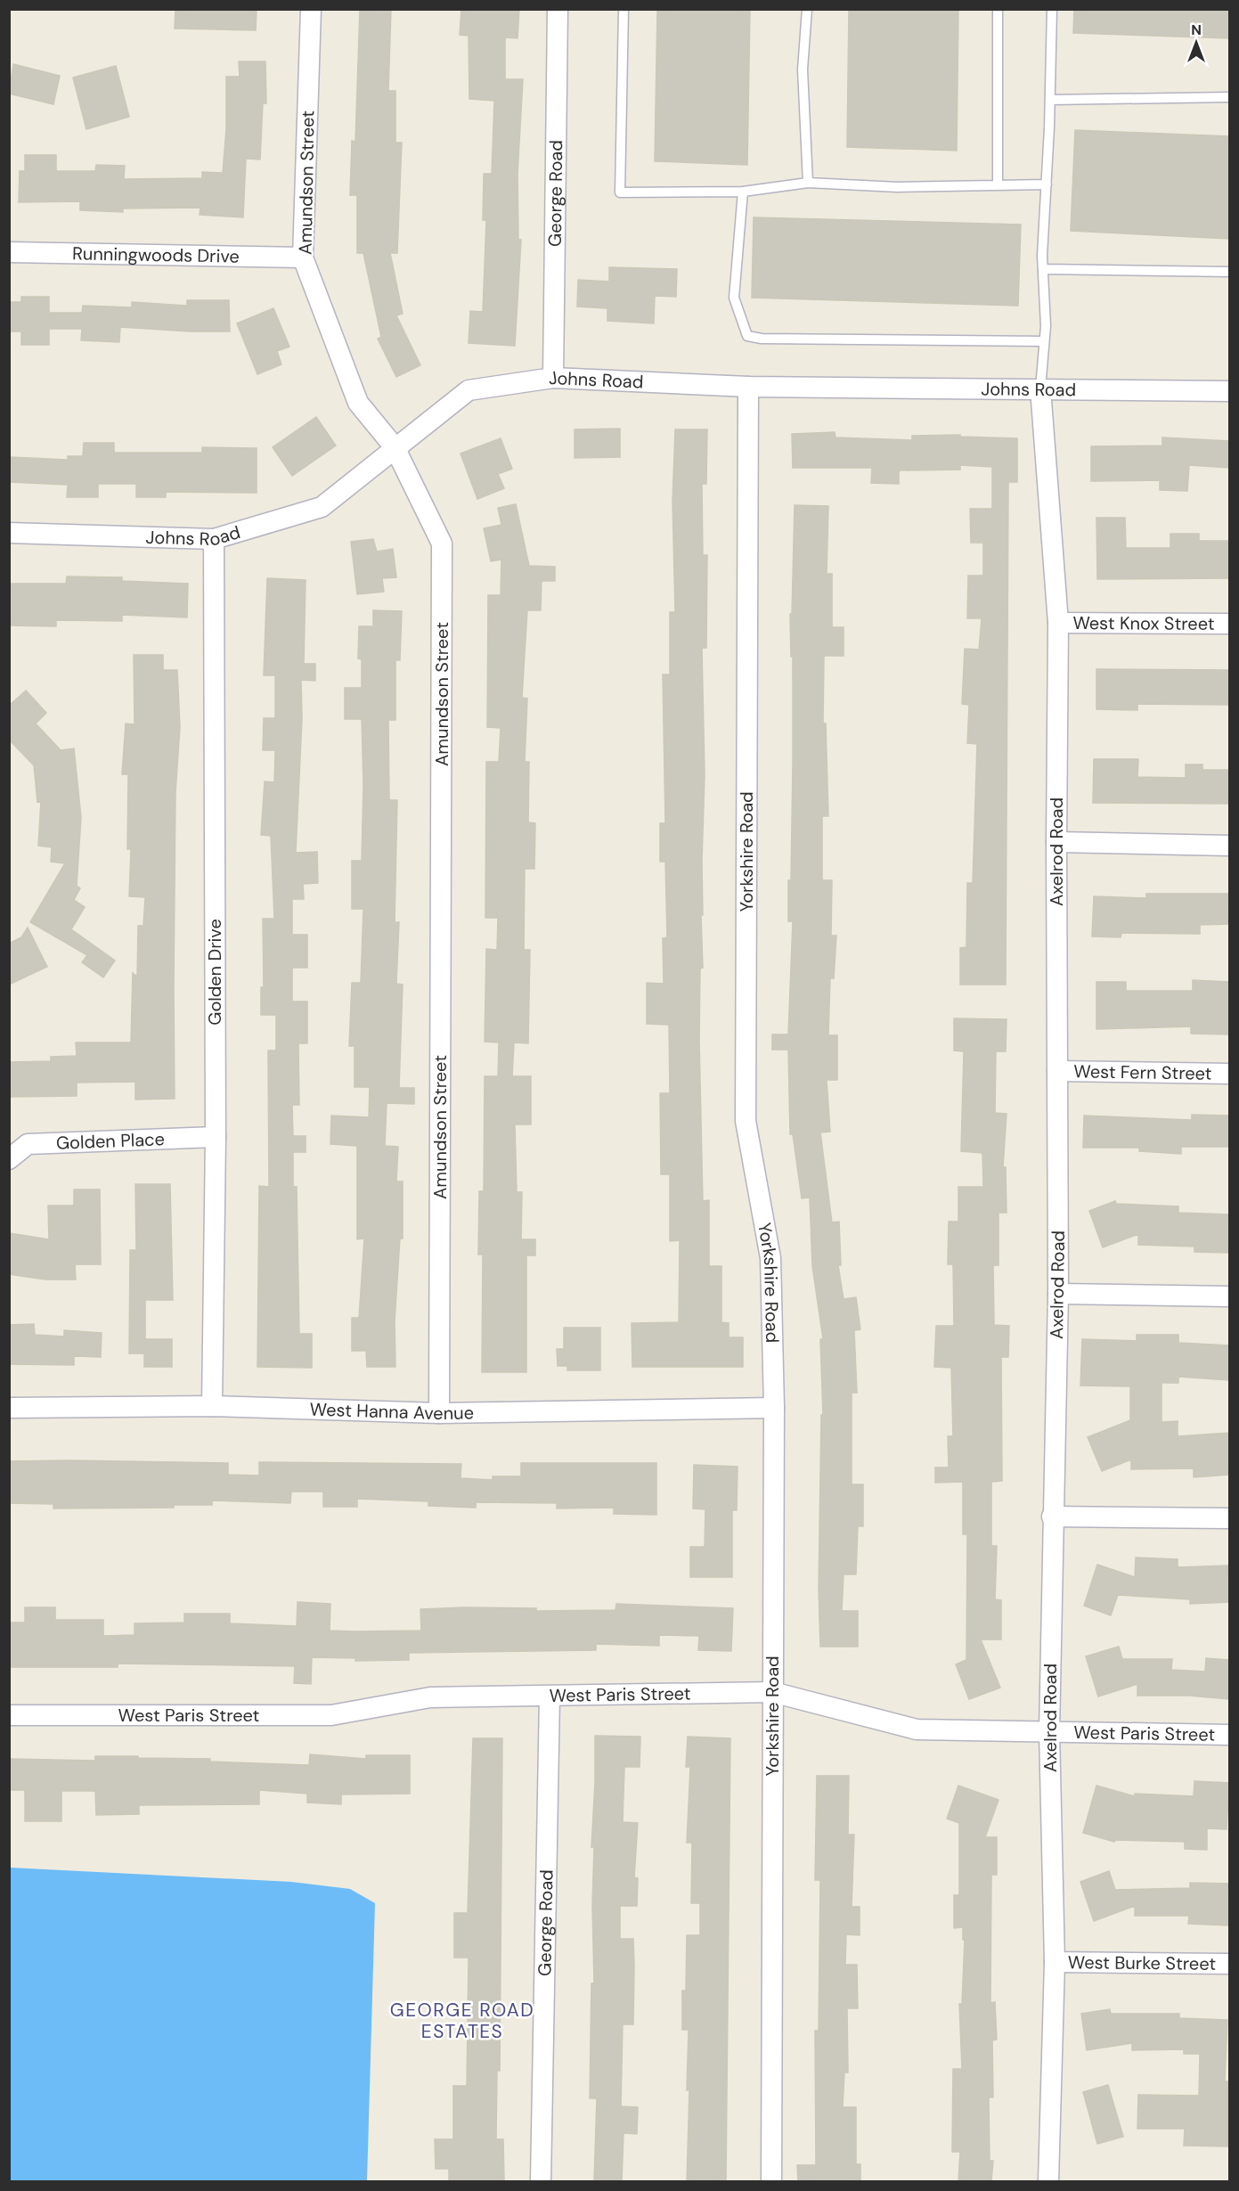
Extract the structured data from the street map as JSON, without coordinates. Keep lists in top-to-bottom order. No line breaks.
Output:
{"streets":{"street":["Amundson Street","George Road","Runningwoods Drive","Johns Road","West Knox Street","Yorkshire Road","Axelrod Road","Golden Drive","West Fern Street","Golden Place","West Hanna Avenue","West Paris Street","West Burke Street"]},"crossings":[["Amundson Street","Runningwoods Drive"],["Amundson Street","Johns Road"],["Amundson Street","West Hanna Avenue"],["George Road","Johns Road"],["George Road","West Paris Street"],["Johns Road","Yorkshire Road"],["Johns Road","Axelrod Road"],["Johns Road","Golden Drive"],["West Knox Street","Axelrod Road"],["Yorkshire Road","West Hanna Avenue"],["Yorkshire Road","West Paris Street"],["Axelrod Road","West Fern Street"],["Axelrod Road","West Paris Street"],["Axelrod Road","West Burke Street"],["Golden Drive","Golden Place"],["Golden Drive","West Hanna Avenue"]],"districts":["GEORGE ROAD ESTATES"],"north":"top"}
